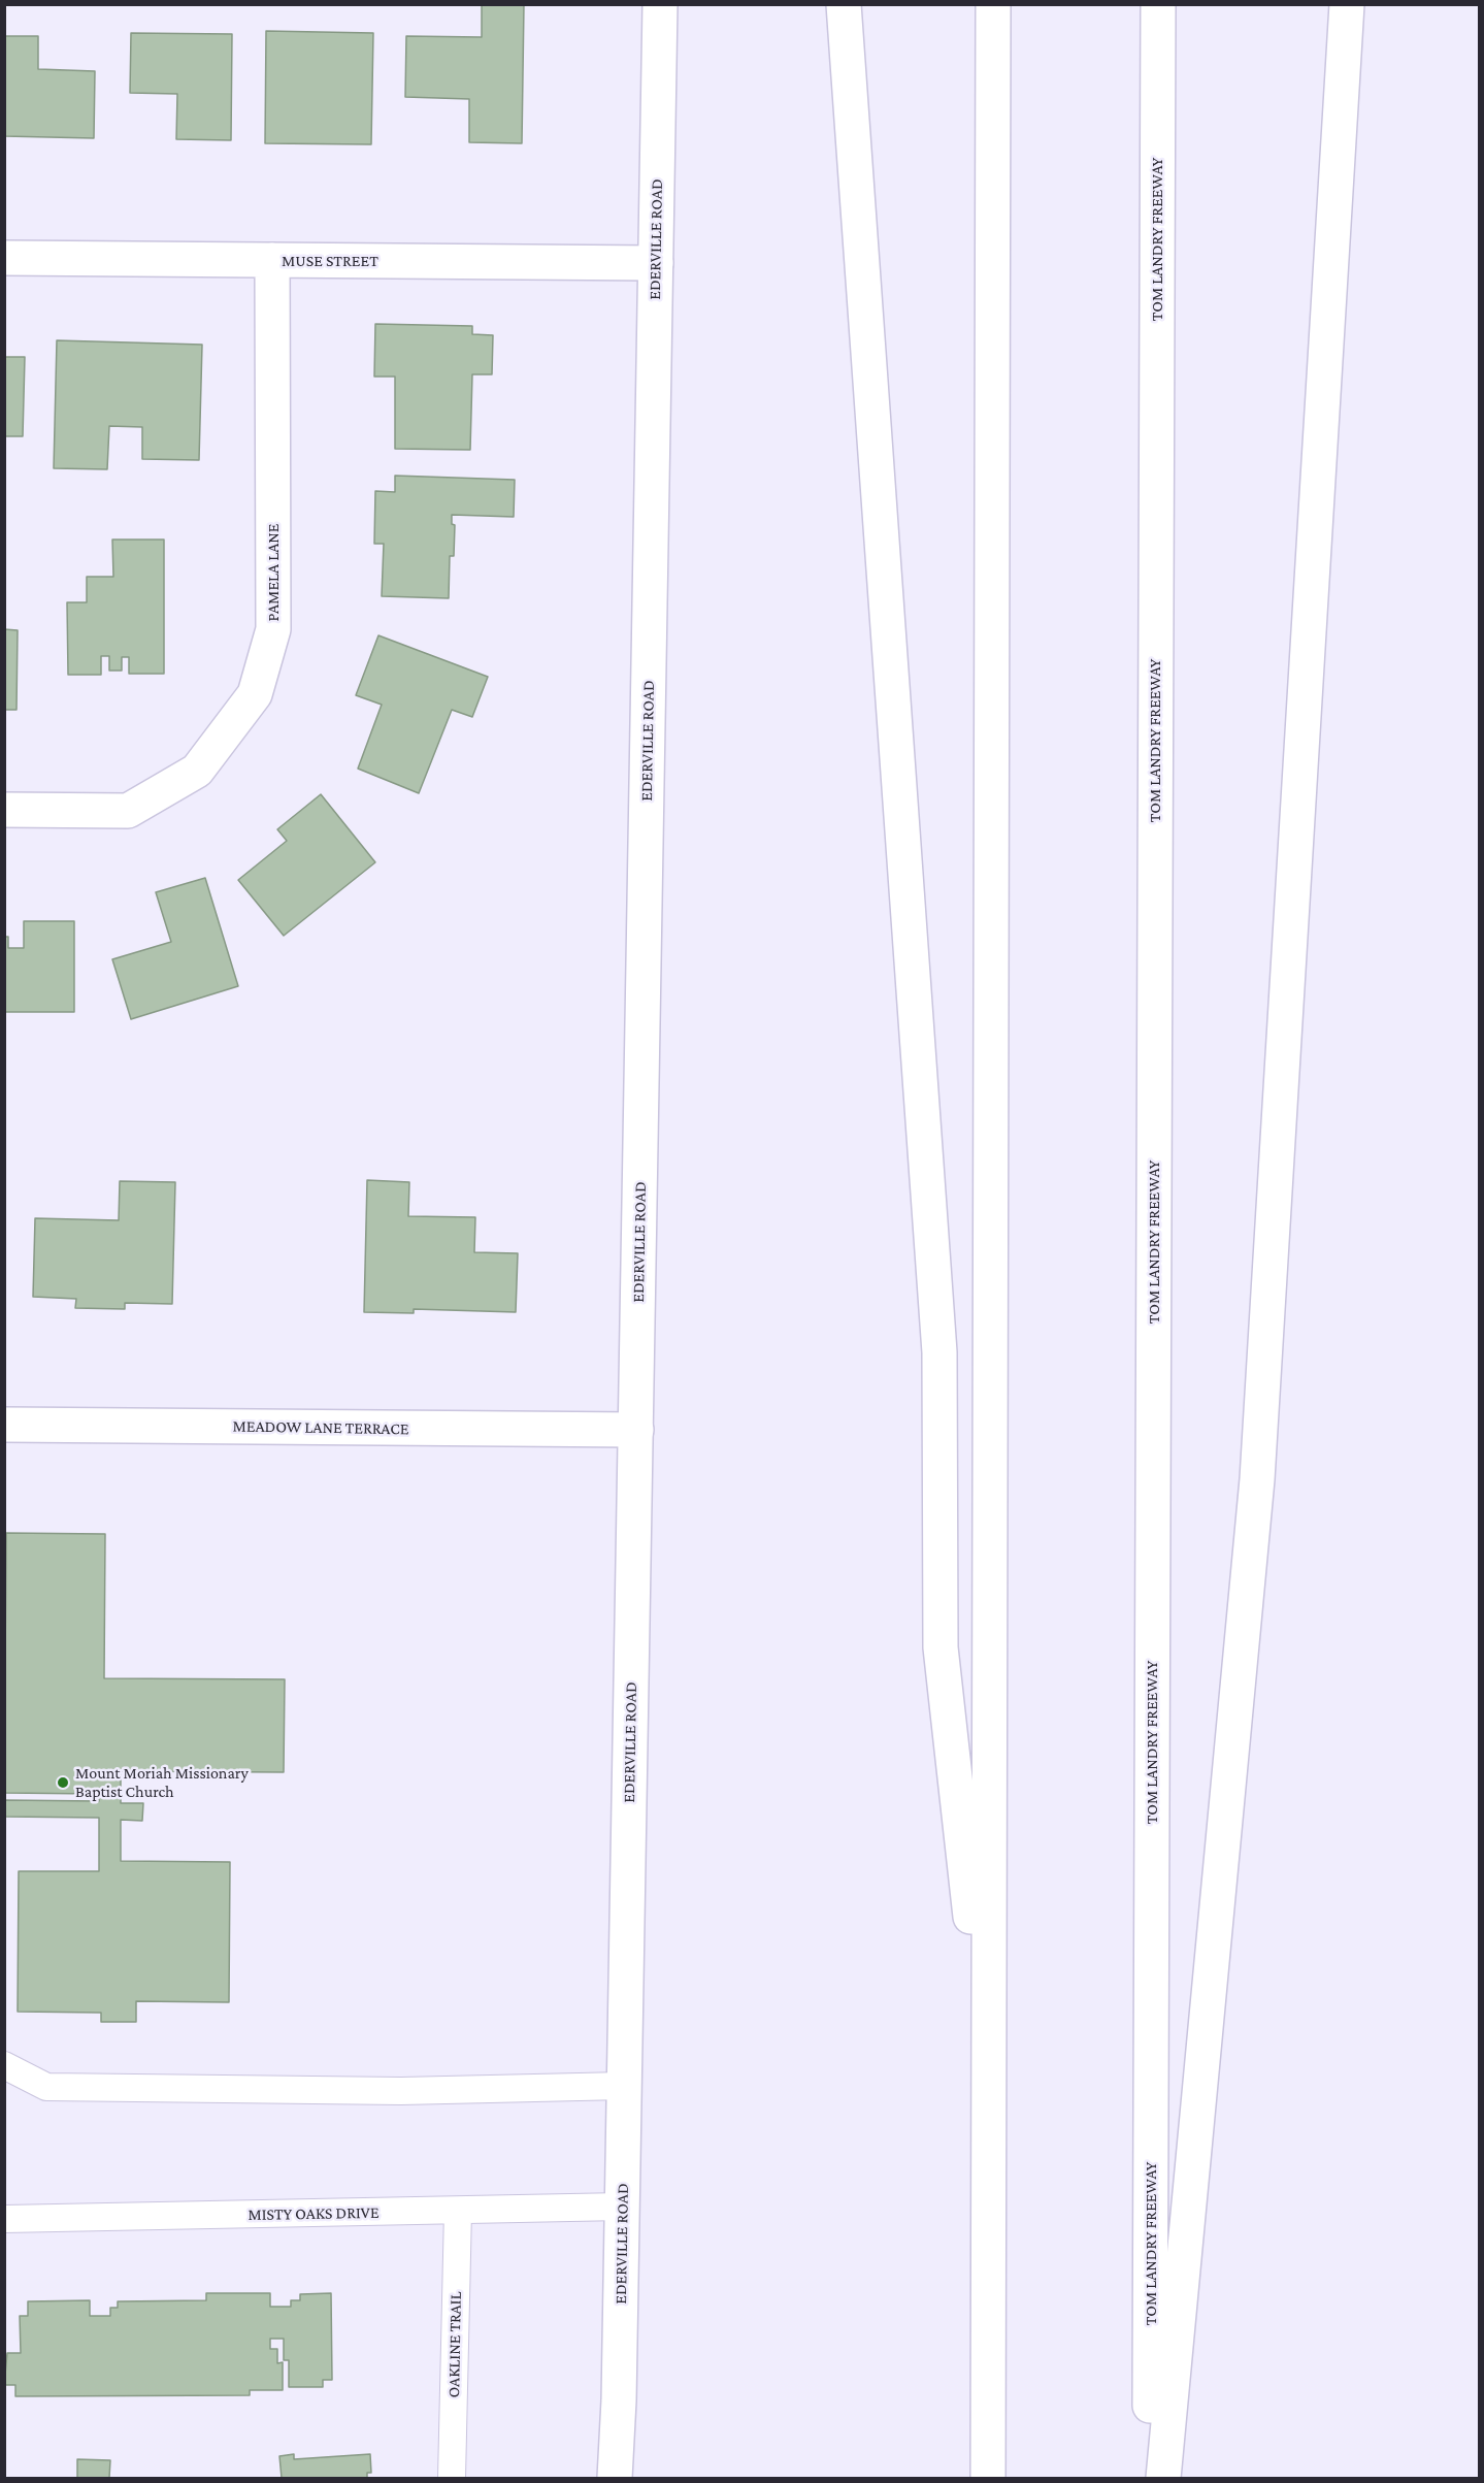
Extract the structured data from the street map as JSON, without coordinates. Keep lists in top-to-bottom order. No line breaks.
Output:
{"streets":{"main road":["EDERVILLE ROAD","TOM LANDRY FREEWAY","MUSE STREET","PAMELA LANE","MEADOW LANE TERRACE"],"lane":["MISTY OAKS DRIVE","OAKLINE TRAIL"]},"crossings":[["EDERVILLE ROAD","MUSE STREET"],["EDERVILLE ROAD","MEADOW LANE TERRACE"],["EDERVILLE ROAD","MISTY OAKS DRIVE"],["MUSE STREET","PAMELA LANE"],["MISTY OAKS DRIVE","OAKLINE TRAIL"]],"places":["Mount Moriah Missionary Baptist Church"]}
